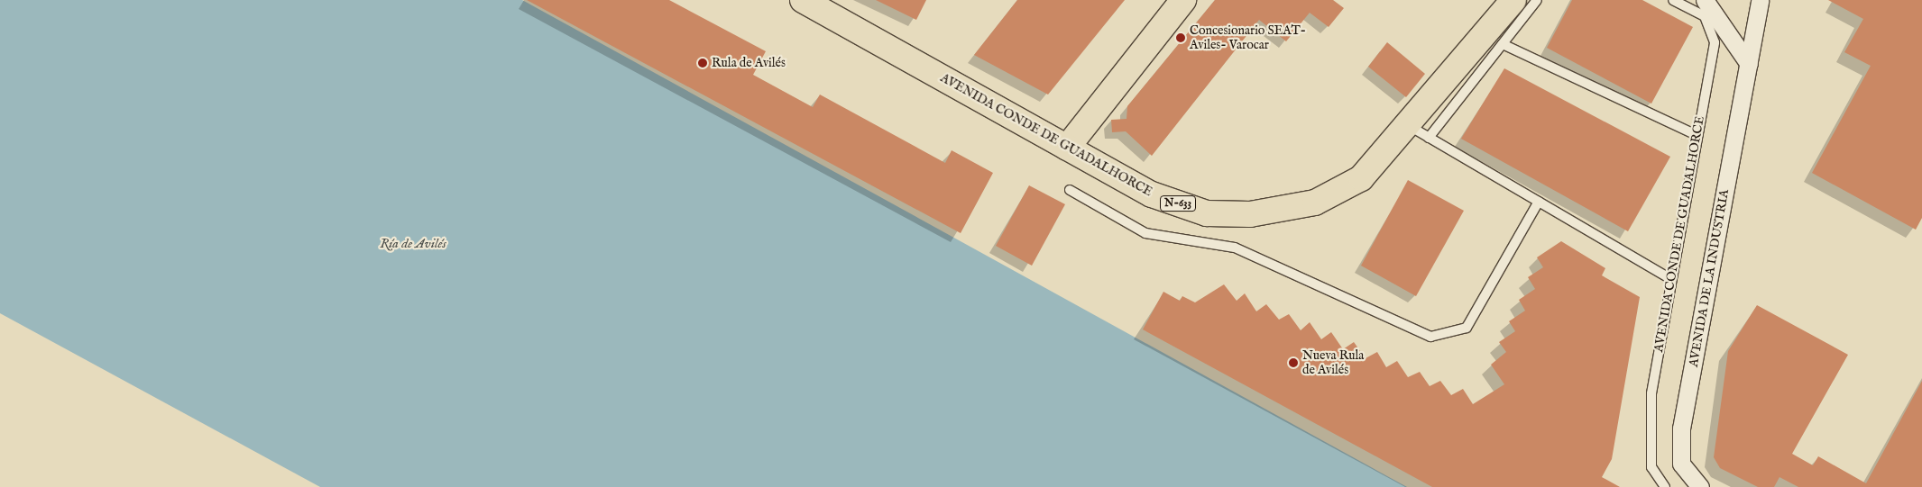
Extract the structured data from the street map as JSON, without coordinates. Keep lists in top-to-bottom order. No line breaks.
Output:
{"streets":{"main road":["AVENIDA CONDE DE GUADALHORCE","N-633"],"street":["AVENIDA DE LA INDUSTRIA"]},"water":["Ría de Avilés"],"places":["Concesionario SEAT- Aviles- Varocar","Rula de Avilés","Nueva Rula de Avilés"]}
